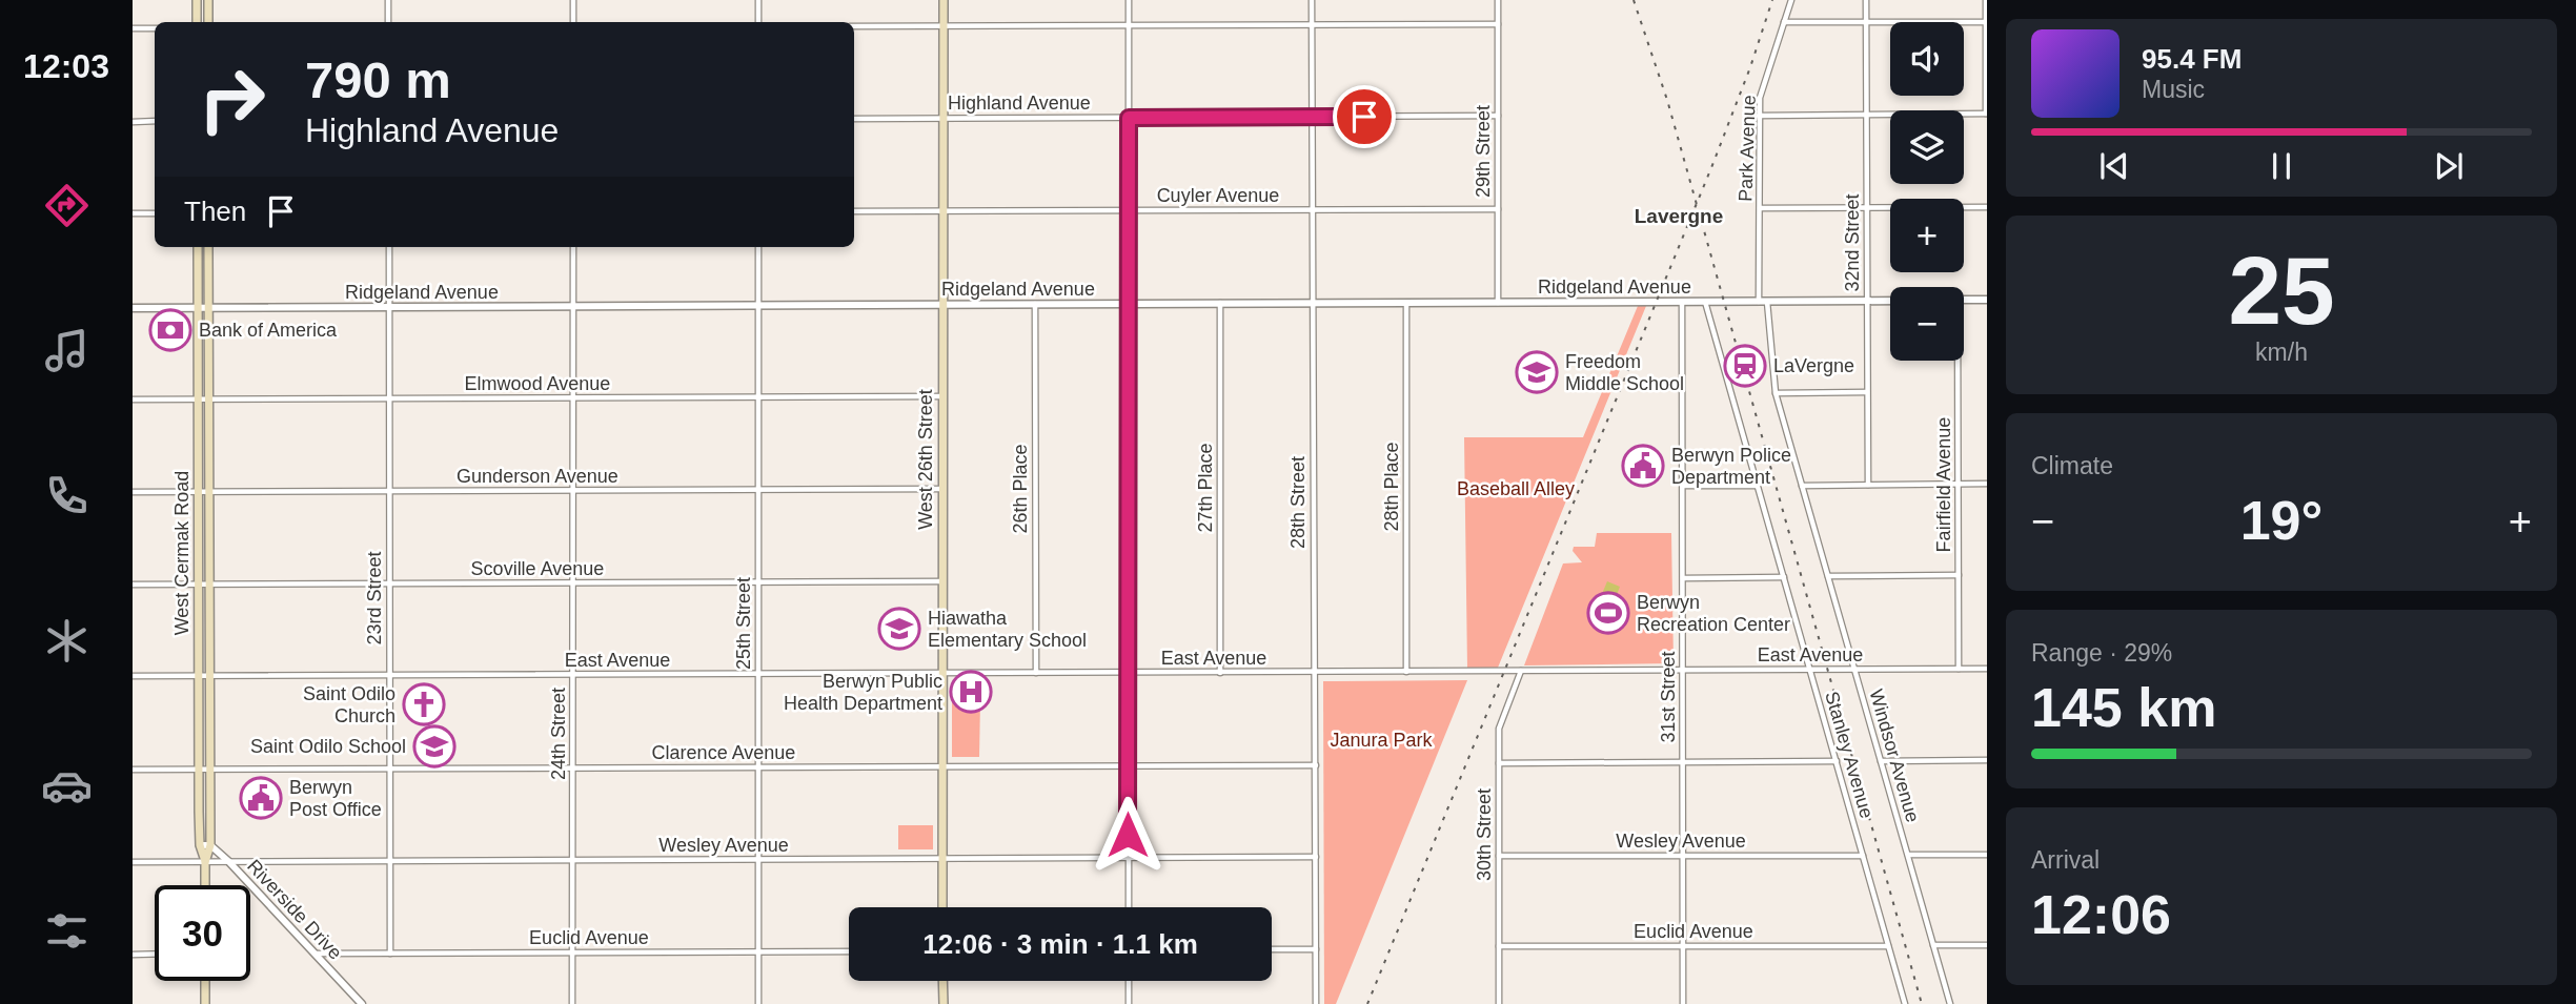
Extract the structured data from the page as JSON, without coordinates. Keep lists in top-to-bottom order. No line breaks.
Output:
{"streets":{"main road":["West 26th Street","West Cermak Road"],"street":["Highland Avenue","Park Avenue","29th Street","Cuyler Avenue","32nd Street","Ridgeland Avenue","Elmwood Avenue","Gunderson Avenue","Fairfield Avenue","28th Place","27th Place","26th Place","28th Street","Scoville Avenue","23rd Street","25th Street","East Avenue","31st Street","24th Street","Clarence Avenue","Stanley Avenue","Windsor Avenue","30th Street","Wesley Avenue","Riverside Drive","Euclid Avenue"]},"crossings":[["Highland Avenue","29th Street"],["Highland Avenue","West 26th Street"],["Highland Avenue","28th Street"],["Park Avenue","Ridgeland Avenue"],["Park Avenue","Windsor Avenue"],["29th Street","Cuyler Avenue"],["29th Street","Ridgeland Avenue"],["Cuyler Avenue","West 26th Street"],["Cuyler Avenue","28th Street"],["32nd Street","Ridgeland Avenue"],["Ridgeland Avenue","West 26th Street"],["Ridgeland Avenue","28th Place"],["Ridgeland Avenue","27th Place"],["Ridgeland Avenue","26th Place"],["Ridgeland Avenue","28th Street"],["Ridgeland Avenue","West Cermak Road"],["Ridgeland Avenue","23rd Street"],["Ridgeland Avenue","25th Street"],["Ridgeland Avenue","31st Street"],["Ridgeland Avenue","24th Street"],["Ridgeland Avenue","Stanley Avenue"],["Ridgeland Avenue","Windsor Avenue"],["Elmwood Avenue","West 26th Street"],["Elmwood Avenue","West Cermak Road"],["Elmwood Avenue","23rd Street"],["Elmwood Avenue","25th Street"],["Elmwood Avenue","24th Street"],["West 26th Street","Gunderson Avenue"],["West 26th Street","Scoville Avenue"],["West 26th Street","East Avenue"],["West 26th Street","Clarence Avenue"],["West 26th Street","Wesley Avenue"],["Gunderson Avenue","West Cermak Road"],["Gunderson Avenue","23rd Street"],["Gunderson Avenue","25th Street"],["Gunderson Avenue","24th Street"],["Fairfield Avenue","East Avenue"],["28th Place","East Avenue"],["27th Place","East Avenue"],["26th Place","East Avenue"],["28th Street","East Avenue"],["28th Street","Clarence Avenue"],["28th Street","Wesley Avenue"],["West Cermak Road","Scoville Avenue"],["West Cermak Road","East Avenue"],["West Cermak Road","Clarence Avenue"],["West Cermak Road","Wesley Avenue"],["West Cermak Road","Riverside Drive"],["Scoville Avenue","23rd Street"],["Scoville Avenue","25th Street"],["Scoville Avenue","24th Street"],["23rd Street","East Avenue"],["23rd Street","Clarence Avenue"],["23rd Street","Wesley Avenue"],["23rd Street","Euclid Avenue"],["25th Street","East Avenue"],["25th Street","Clarence Avenue"],["25th Street","Wesley Avenue"],["25th Street","Euclid Avenue"],["East Avenue","31st Street"],["East Avenue","24th Street"],["East Avenue","Stanley Avenue"],["East Avenue","Windsor Avenue"],["East Avenue","30th Street"],["31st Street","Wesley Avenue"],["31st Street","Euclid Avenue"],["24th Street","Clarence Avenue"],["24th Street","Wesley Avenue"],["24th Street","Euclid Avenue"],["Stanley Avenue","Wesley Avenue"],["Stanley Avenue","Euclid Avenue"],["30th Street","Wesley Avenue"],["30th Street","Euclid Avenue"],["Wesley Avenue","Riverside Drive"],["Riverside Drive","Euclid Avenue"]],"districts":["Lavergne"],"parks":["Baseball Alley","Janura Park"],"places":{"bank":["Bank of America"],"station":["LaVergne"],"school or university":["Freedom Middle School","Hiawatha Elementary School","Saint Odilo School"],"public building":["Berwyn Police Department","Berwyn Post Office"],"sports":["Berwyn Recreation Center"],"hospital":["Berwyn Public Health Department"],"church":["Saint Odilo Church"]},"page":{"tabs":"12:03","map_buttons":["+","−"],"turn":["790 m","Highland Avenue"],"song":["95.4 FM","Music"],"then":"Then","tile":[["25","km/h"],"Climate",["Range · 29%","145 km"],["Arrival","12:06"]],"heat":["−","19°","+"],"limit":"30","trip":"12:06 · 3 min · 1.1 km"}}
